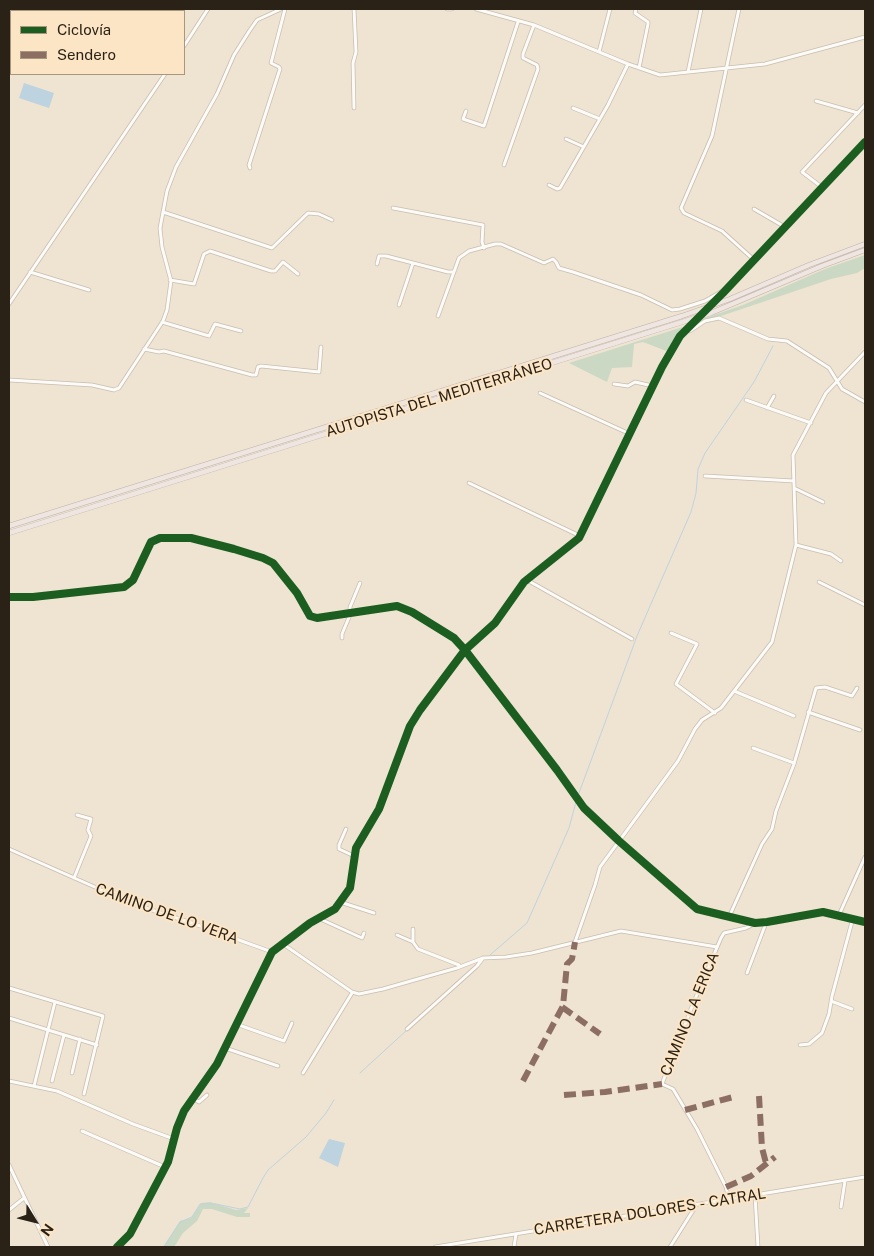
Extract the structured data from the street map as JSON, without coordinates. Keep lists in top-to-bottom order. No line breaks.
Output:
{"streets":{"highway":["AUTOPISTA DEL MEDITERRÁNEO"],"street":["CAMINO DE LO VERA","CAMINO LA ERICA","CARRETERA DOLORES - CATRAL"]},"crossings":[["CAMINO LA ERICA","CARRETERA DOLORES - CATRAL"]],"legend":["Ciclovía","Sendero"],"north":"bottom right"}
